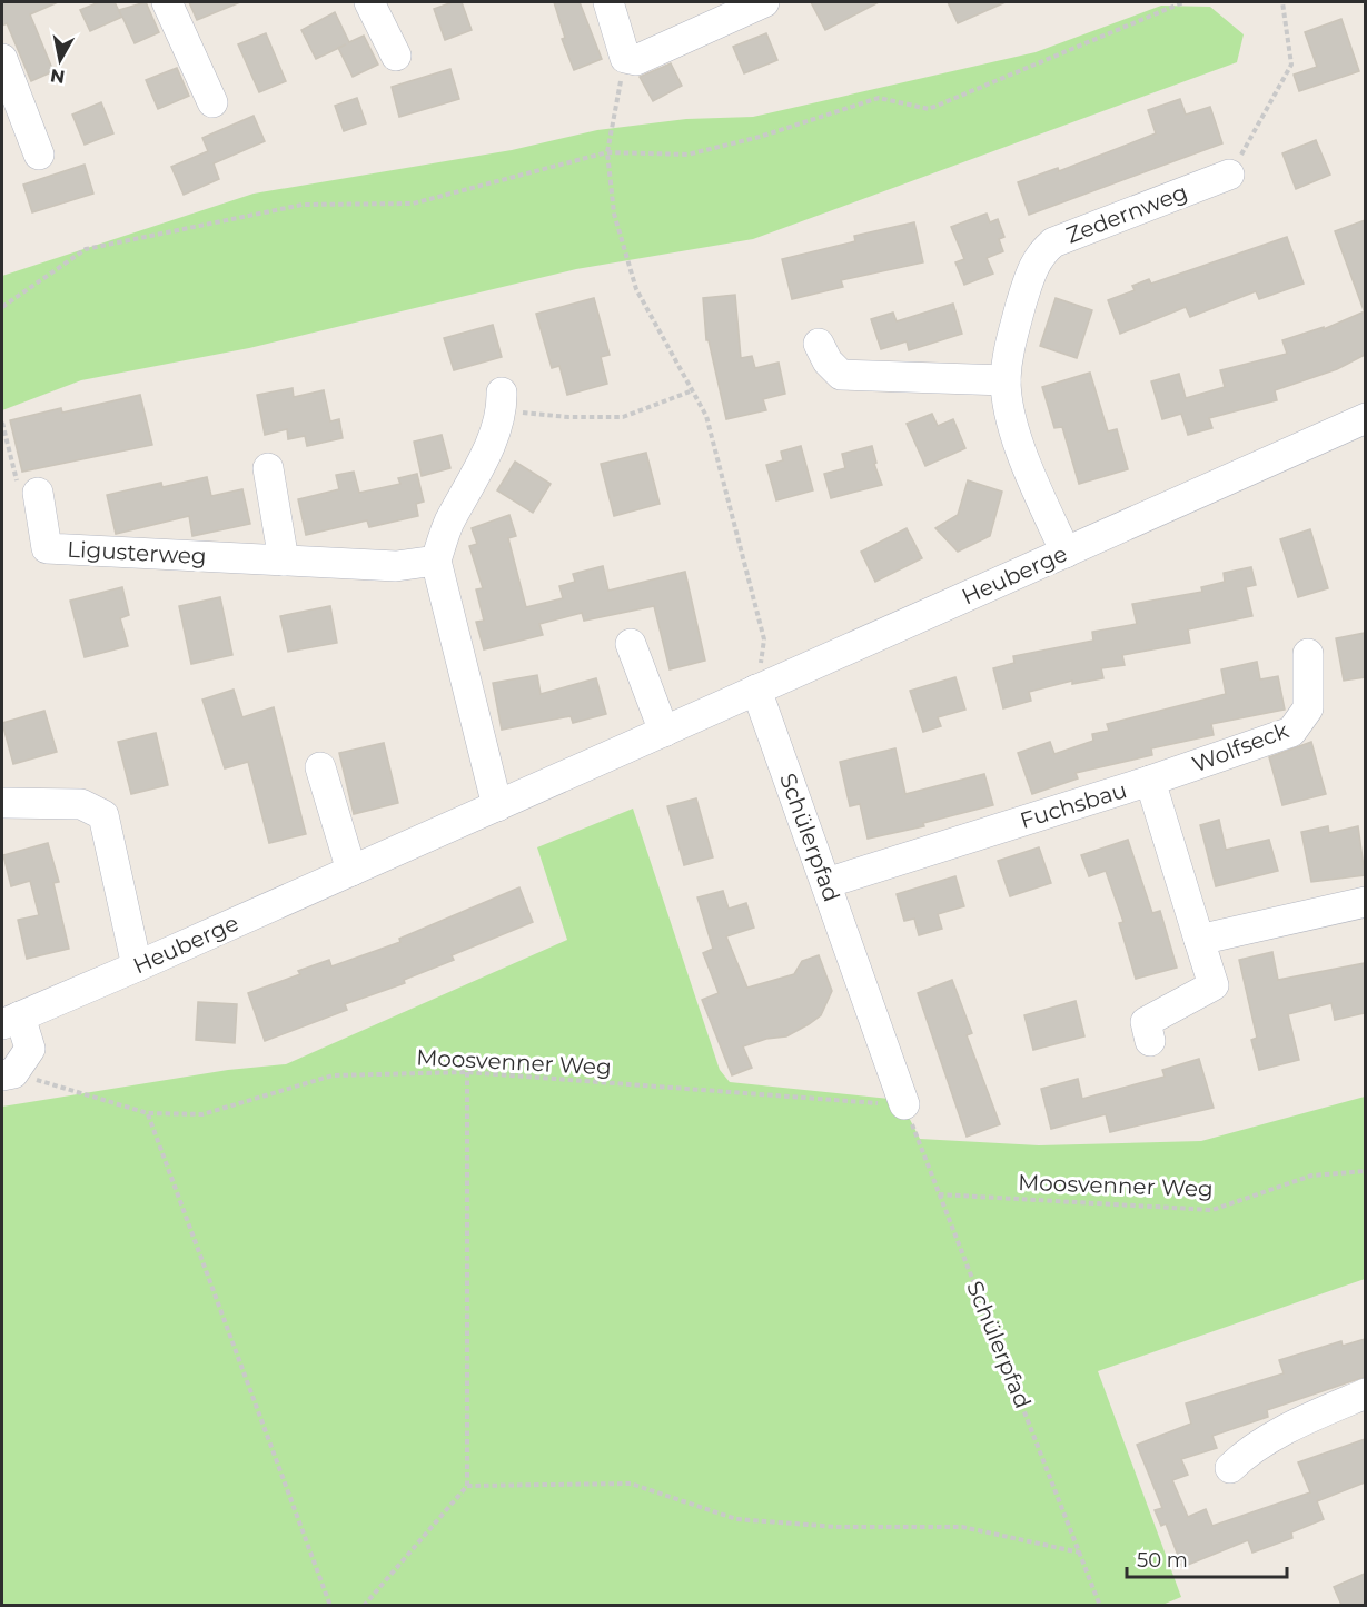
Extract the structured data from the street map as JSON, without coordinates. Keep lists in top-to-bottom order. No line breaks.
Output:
{"streets":{"street":["Zedernweg","Ligusterweg","Heuberge","Wolfseck","Fuchsbau","Schülerpfad"],"path":["Moosvenner Weg"]},"crossings":[["Zedernweg","Heuberge"],["Heuberge","Schülerpfad"],["Heuberge","Moosvenner Weg"],["Wolfseck","Fuchsbau"],["Fuchsbau","Schülerpfad"],["Schülerpfad","Moosvenner Weg"]],"scale_bar":"50 m","north":"bottom"}
